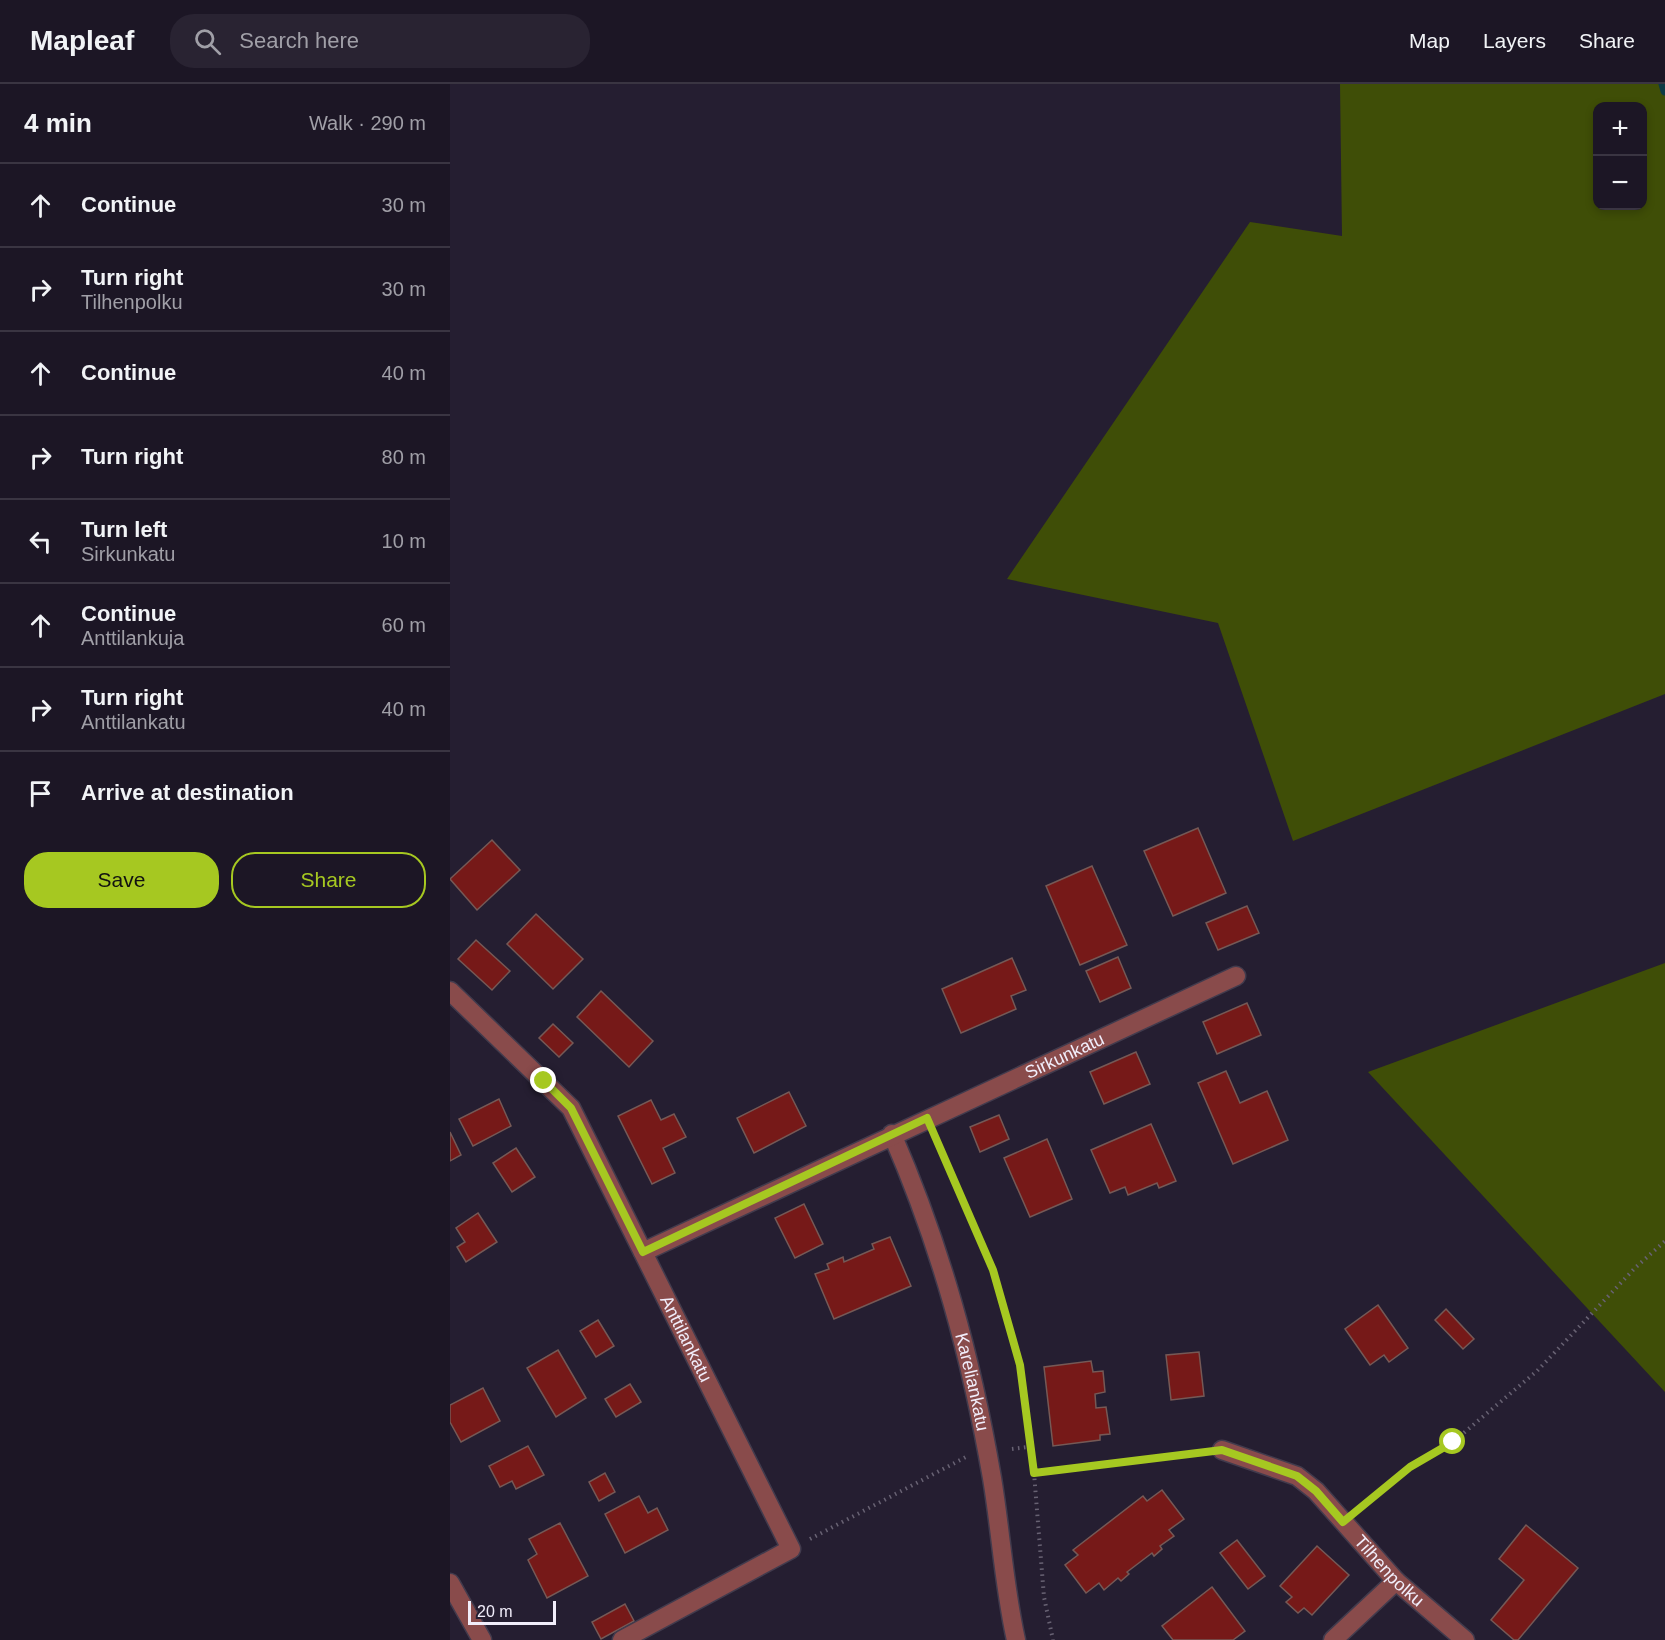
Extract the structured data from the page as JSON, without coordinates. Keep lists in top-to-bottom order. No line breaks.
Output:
{"streets":{"street":["Sirkunkatu","Anttilankatu","Kareliankatu","Tilhenpolku"]},"crossings":[["Sirkunkatu","Anttilankatu"],["Sirkunkatu","Kareliankatu"]],"scale_bar":"20 m","page":{"header":"Mapleaf","search":"Search here","nav":["Map","Layers","Share"],"heading":["4 min","Walk · 290 m"],"map_buttons":["+","−"],"list":[["Continue","30 m"],["Turn right","Tilhenpolku","30 m"],["Continue","40 m"],["Turn right","80 m"],["Turn left","Sirkunkatu","10 m"],["Continue","Anttilankuja","60 m"],["Turn right","Anttilankatu","40 m"],"Arrive at destination"],"buttons":["Save","Share"],"scale":"20 m"}}
